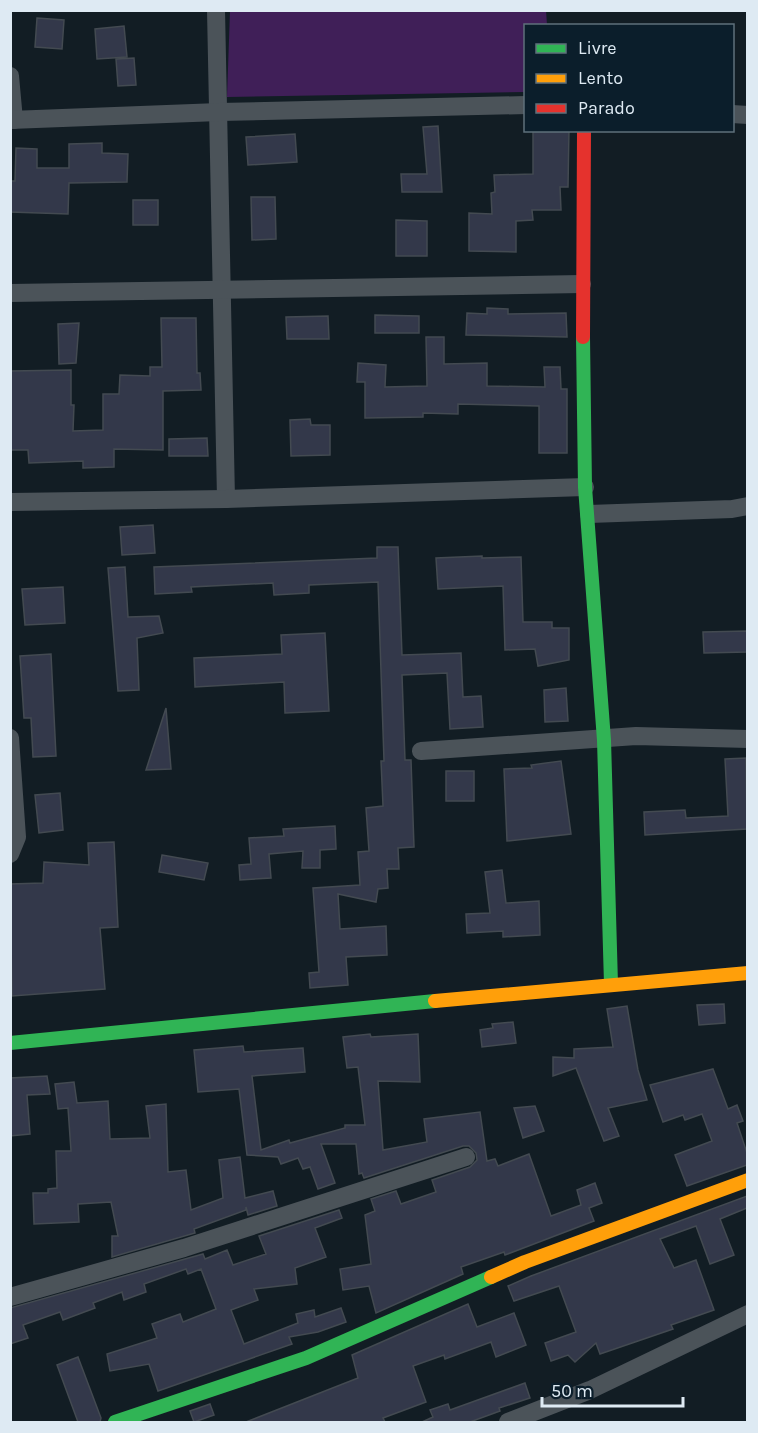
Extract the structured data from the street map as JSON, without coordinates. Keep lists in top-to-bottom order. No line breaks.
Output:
{"legend":["Livre","Lento","Parado"],"scale_bar":"50 m"}
